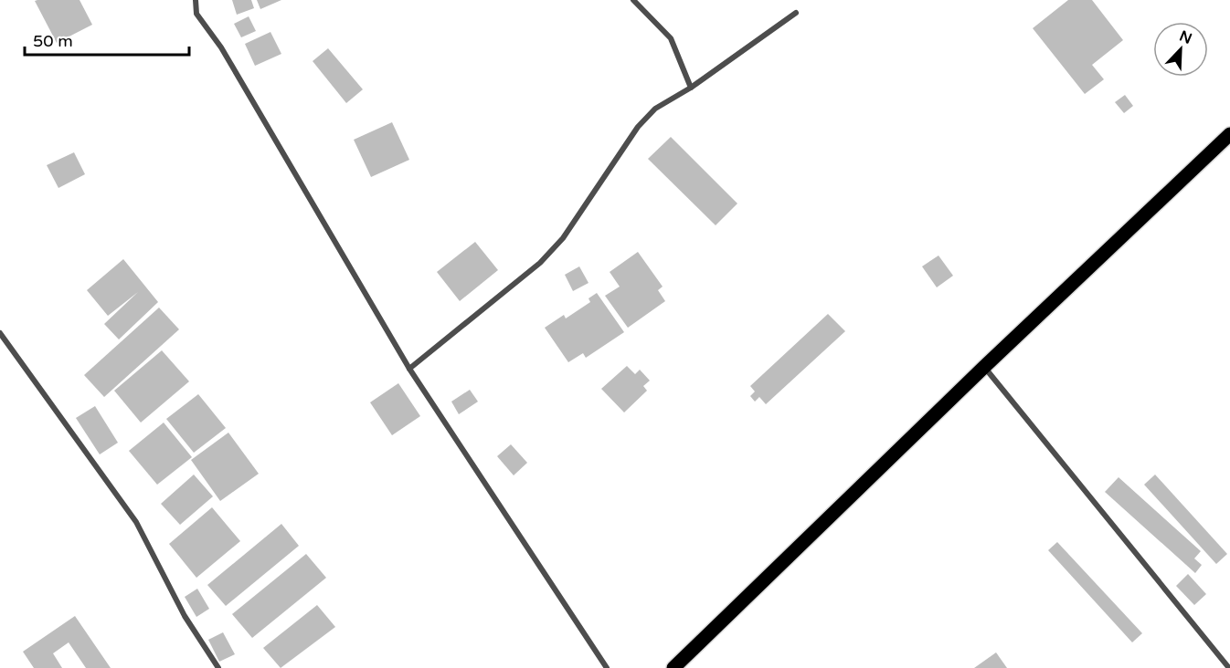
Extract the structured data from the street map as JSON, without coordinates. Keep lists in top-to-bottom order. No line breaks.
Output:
{"scale_bar":"50 m","north":"top right"}
